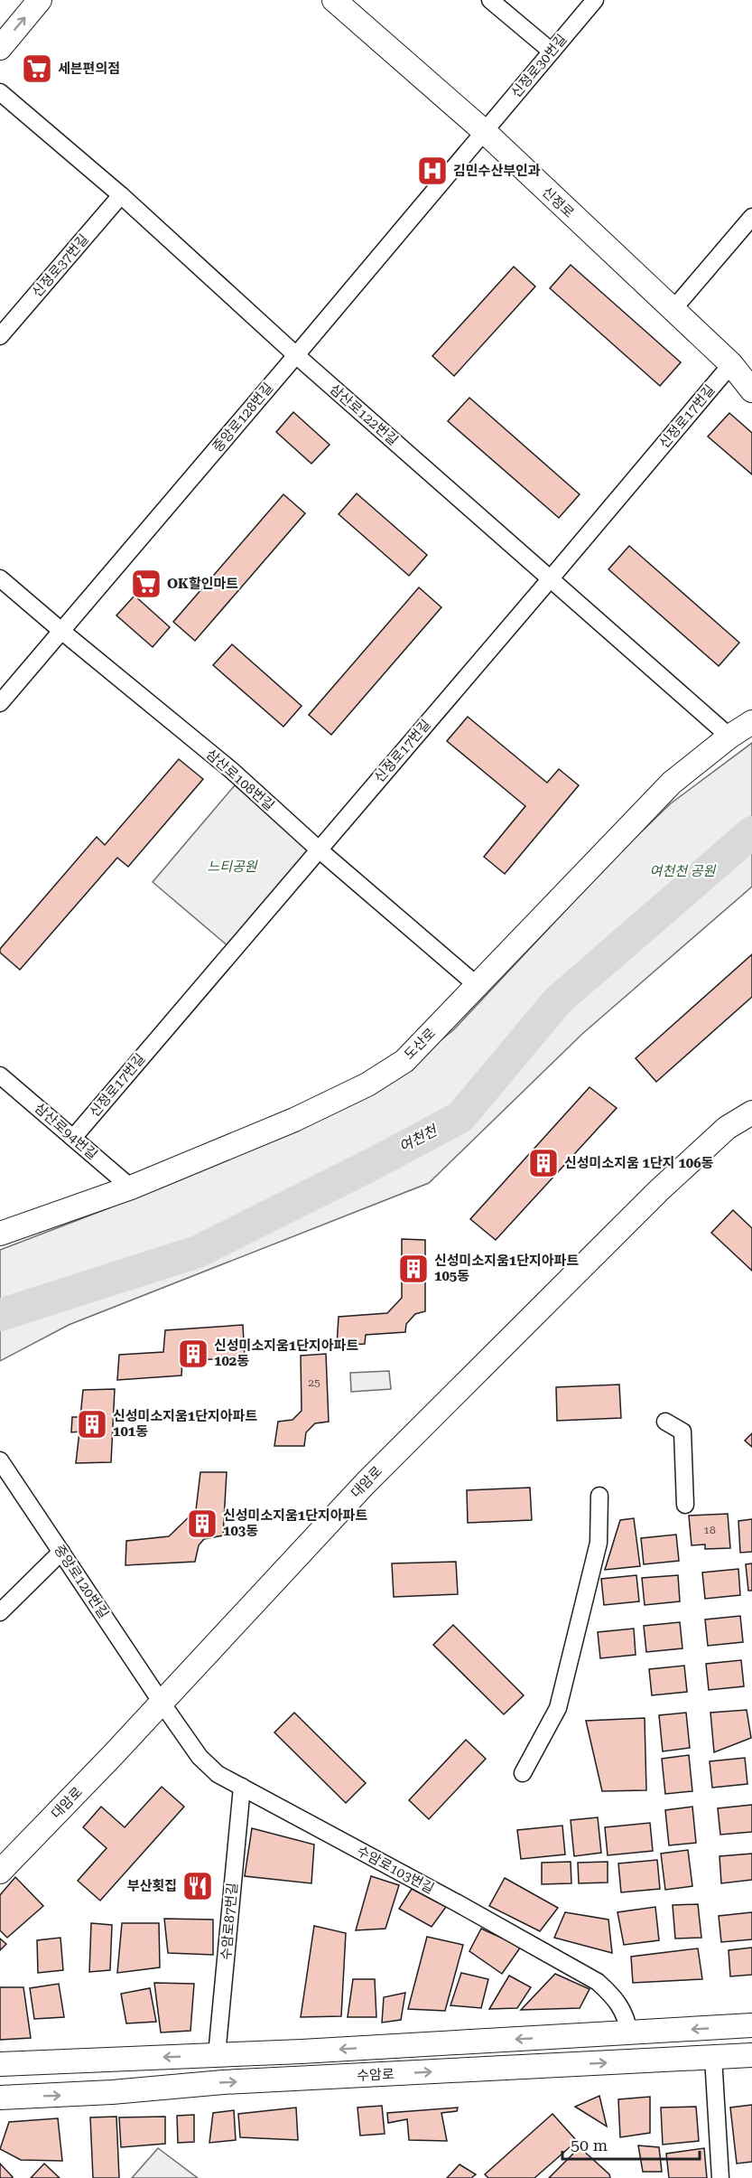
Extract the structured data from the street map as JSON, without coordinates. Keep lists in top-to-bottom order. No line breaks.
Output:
{"streets":{"main road":["신정로","도산로","대암로","수암로"],"street":["신정로30번길","신정로37번길","삼산로122번길","신정로17번길","중앙로128번길","삼산로108번길","삼산로94번길","중앙로120번길","수암로103번길","수암로87번길"]},"crossings":[["신정로30번길","신정로"],["신정로30번길","중앙로128번길"],["신정로","신정로17번길"],["신정로","중앙로128번길"],["신정로37번길","삼산로122번길"],["삼산로122번길","신정로17번길"],["삼산로122번길","중앙로128번길"],["삼산로122번길","도산로"],["신정로17번길","삼산로108번길"],["신정로17번길","삼산로94번길"],["중앙로128번길","삼산로108번길"],["삼산로108번길","도산로"],["도산로","삼산로94번길"],["대암로","중앙로120번길"],["대암로","수암로103번길"],["중앙로120번길","수암로103번길"],["수암로103번길","수암로87번길"],["수암로103번길","수암로"],["수암로87번길","수암로"]],"water":["여천천"],"parks":["느티공원","여천천 공원"],"places":{"supermarket":["세븐편의점","OK할인마트"],"hospital":["김민수산부인과"],"building":["신성미소지움 1단지 106동","신성미소지움1단지아파트 105동","신성미소지움1단지아파트 102동","신성미소지움1단지아파트 101동","신성미소지움1단지아파트 103동"],"restaurant":["부산횟집"]},"house_numbers":["25","18"],"scale_bar":"50 m"}
